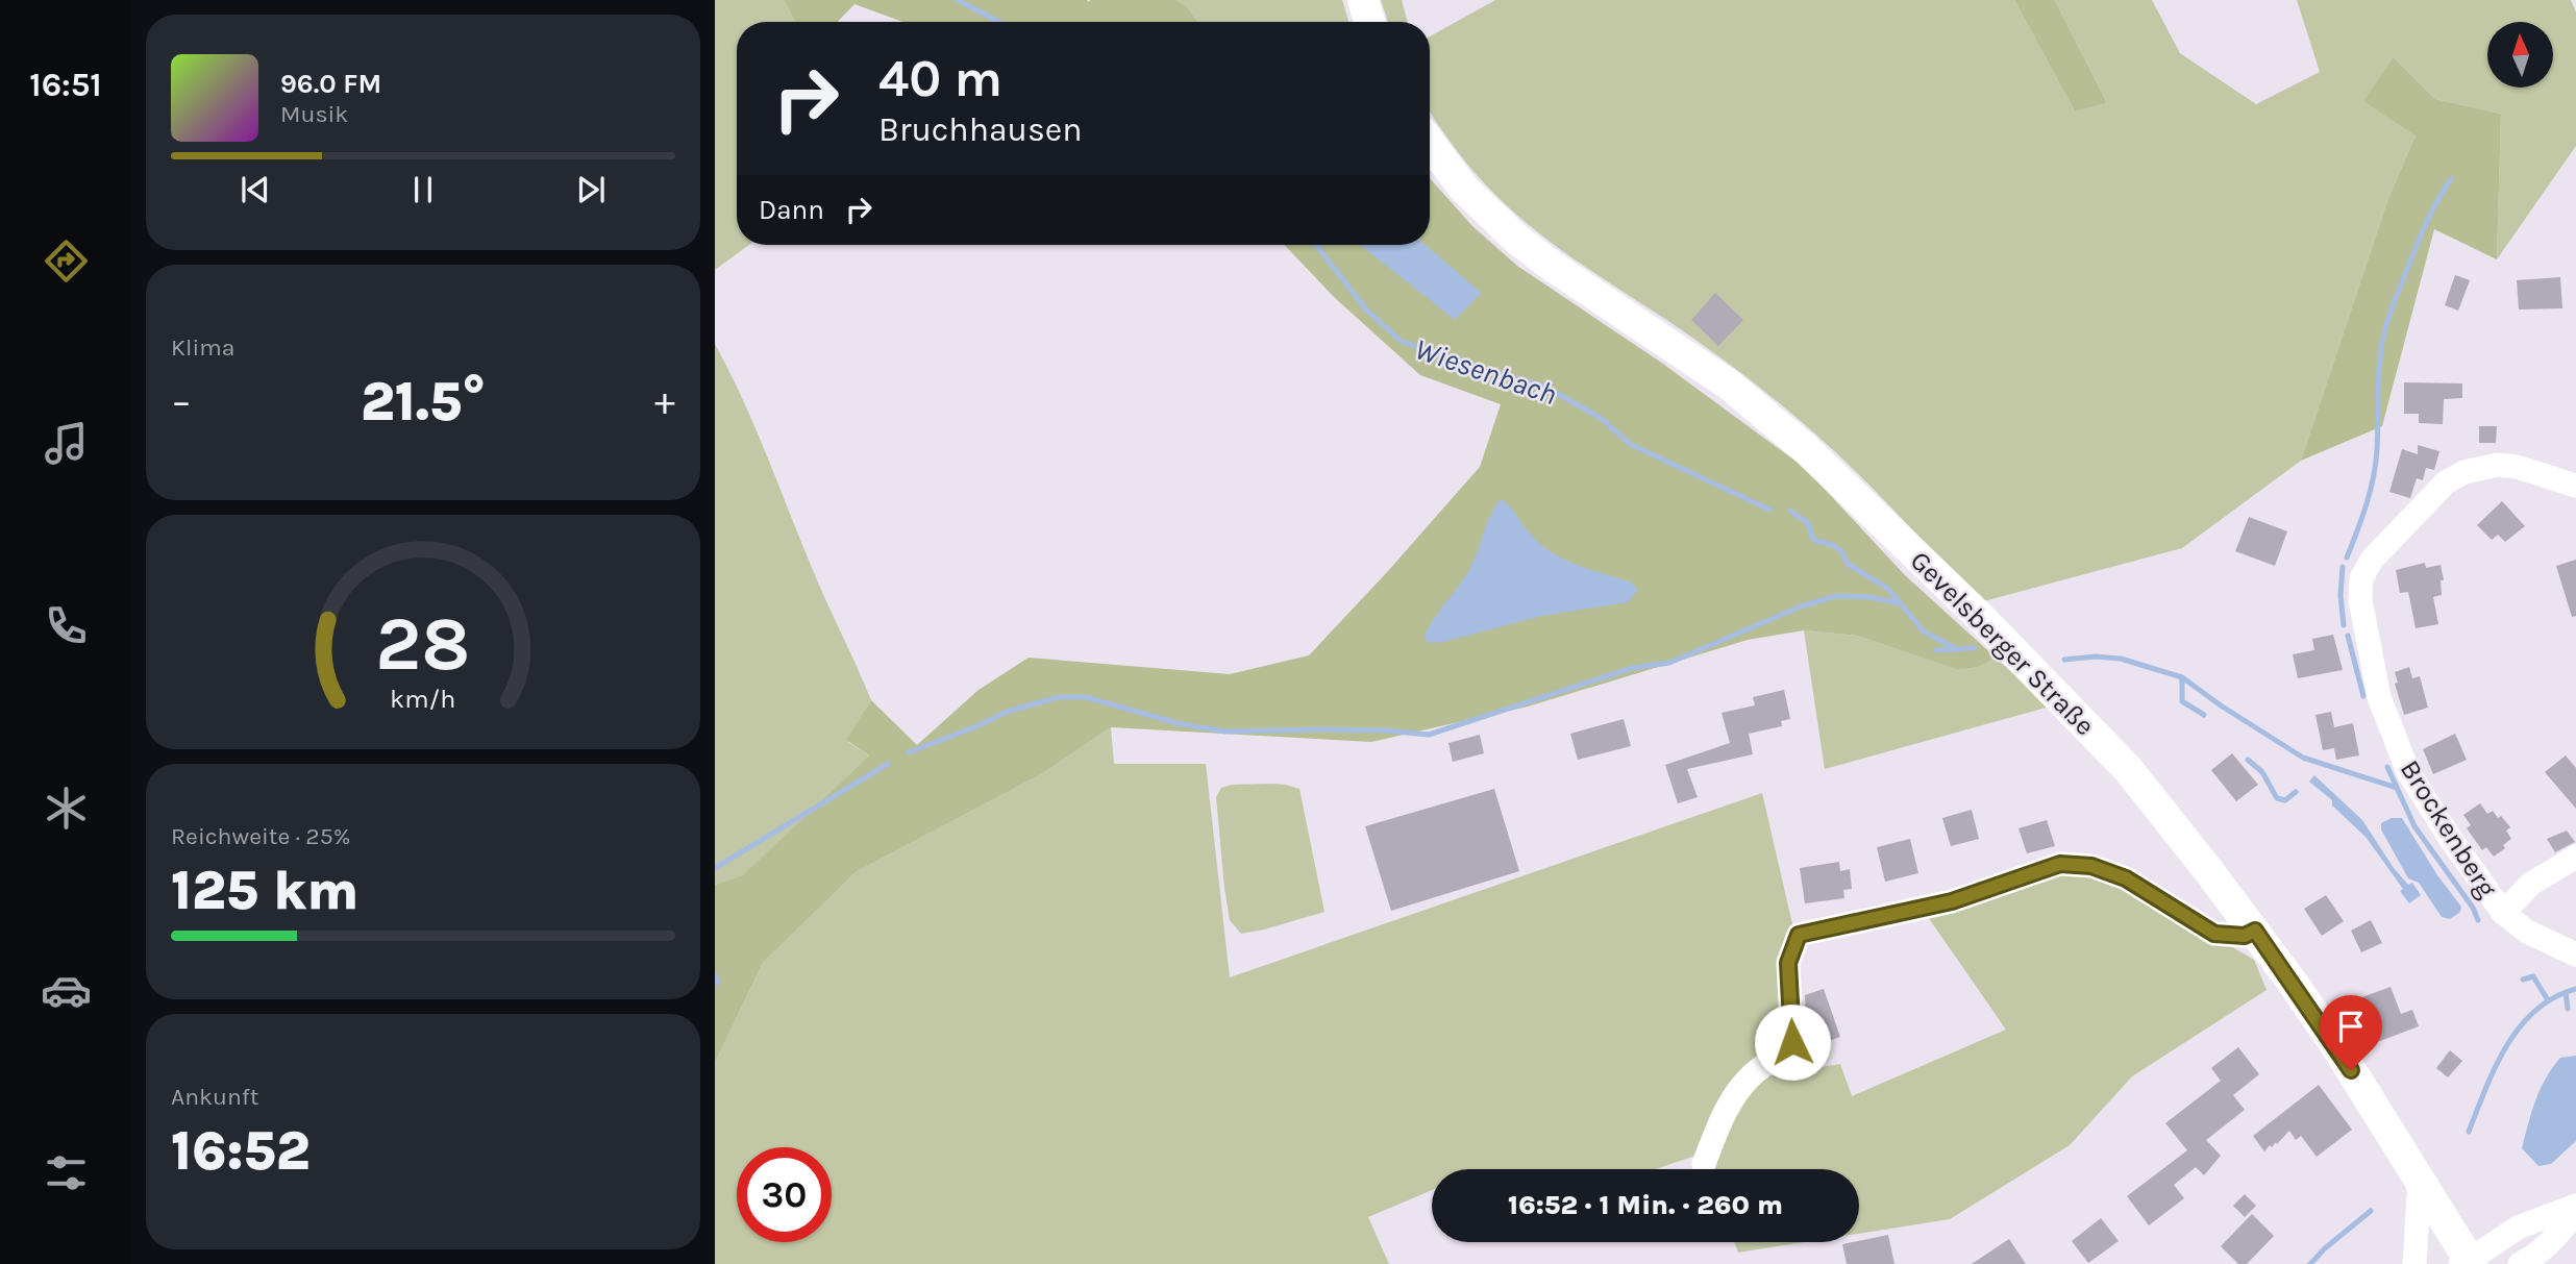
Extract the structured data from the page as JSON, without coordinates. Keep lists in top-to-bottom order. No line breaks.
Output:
{"streets":{"main road":["Gevelsberger Straße"],"street":["Brockenberg"]},"water":["Wiesenbach"],"north":"top","page":{"tabs":"16:51","turn":["40 m","Bruchhausen"],"song":["96.0 FM","Musik"],"then":"Dann","tile":["Klima",["Reichweite · 25%","125 km"],["Ankunft","16:52"]],"heat":["−","21.5°","+"],"limit":"30","trip":"16:52 · 1 Min. · 260 m","gauge":["28","km/h"]}}
